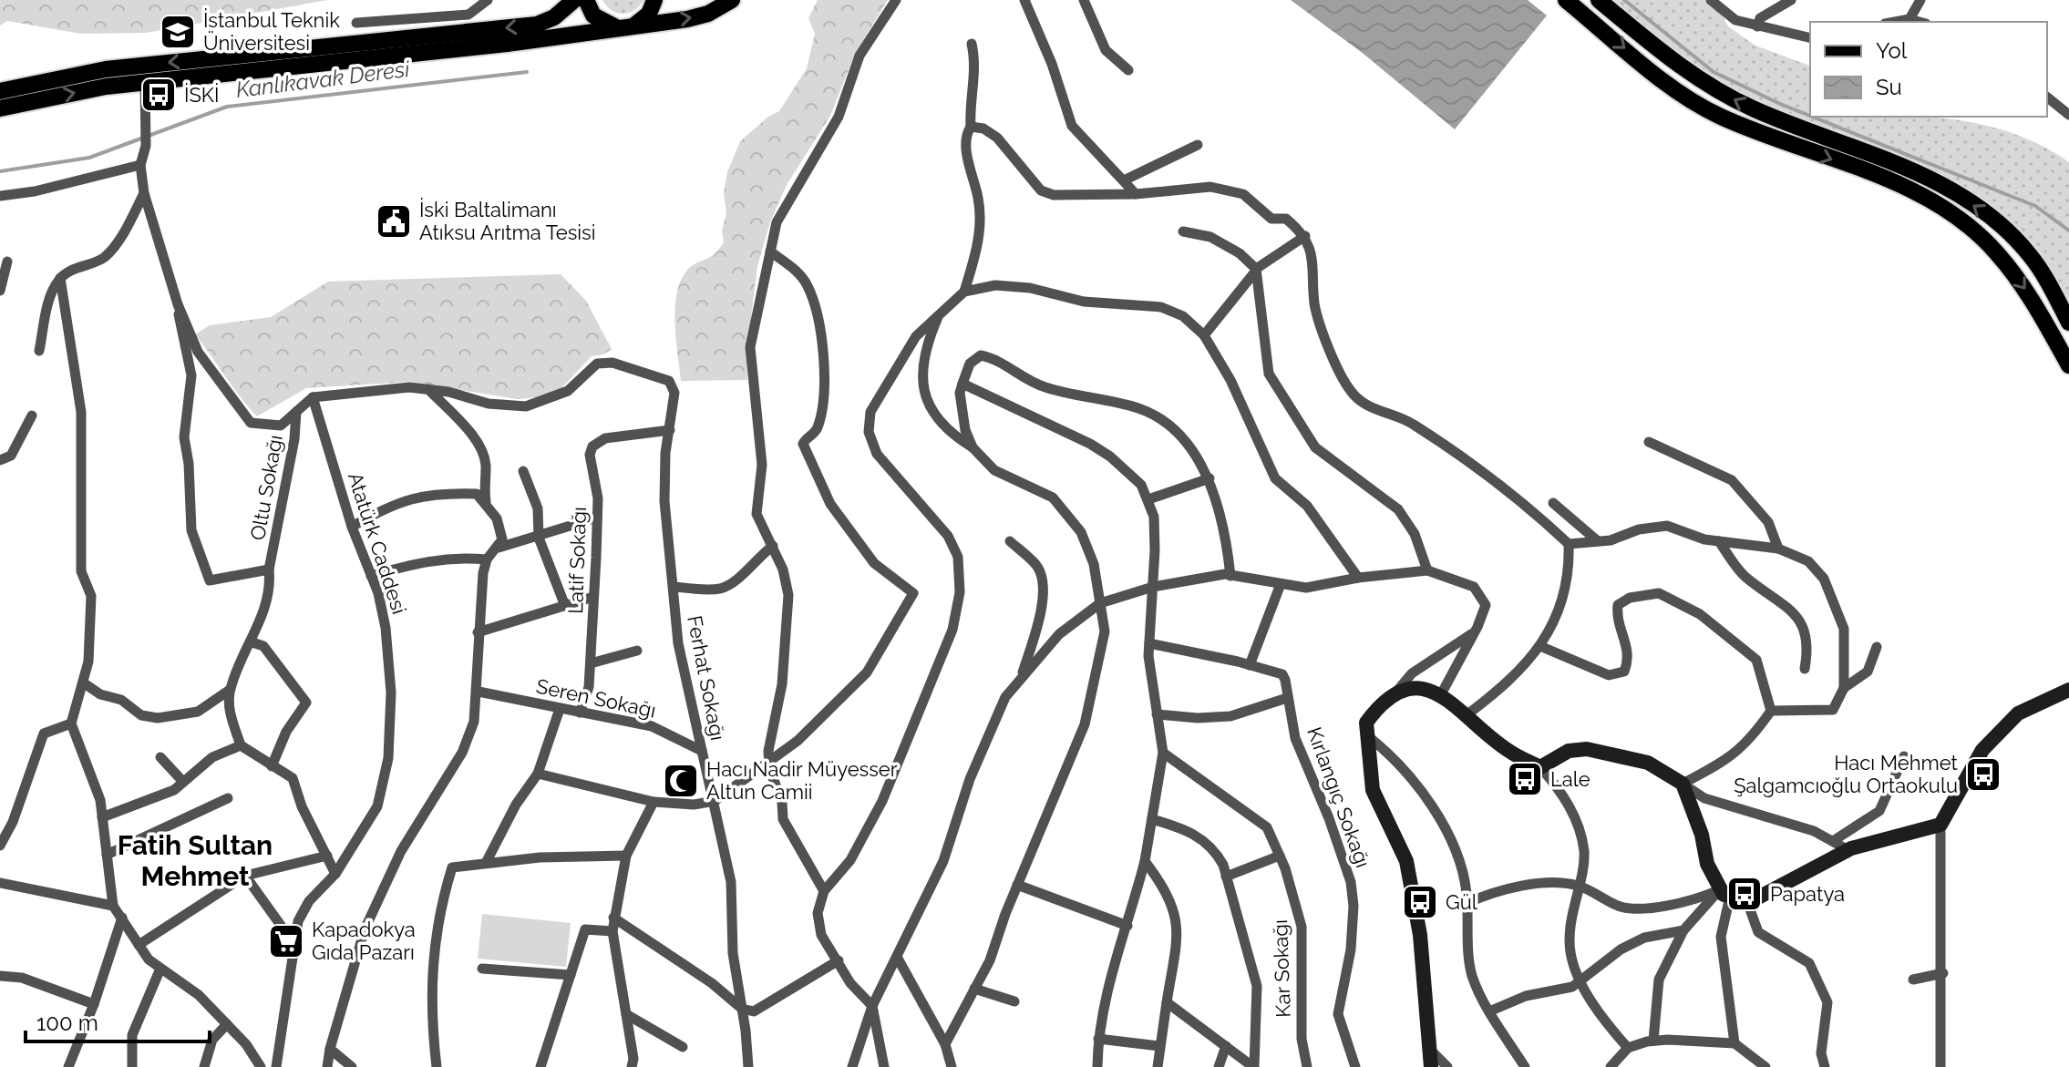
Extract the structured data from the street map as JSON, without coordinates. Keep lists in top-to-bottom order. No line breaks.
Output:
{"streets":{"street":["Oltu Sokağı","Atatürk Caddesi","Latif Sokağı","Ferhat Sokağı","Seren Sokağı","Kırlangıç Sokağı","Kar Sokağı"]},"crossings":[["Latif Sokağı","Ferhat Sokağı"],["Latif Sokağı","Seren Sokağı"],["Ferhat Sokağı","Seren Sokağı"]],"districts":["Fatih Sultan Mehmet"],"water":["Kanlıkavak Deresi"],"places":{"school or university":["İstanbul Teknik Üniversitesi"],"bus stop":["İSKİ","Hacı Mehmet Şalgamcıoğlu Ortaokulu","Lale","Papatya","Gül"],"public building":["İski Baltalimanı Atıksu Arıtma Tesisi"],"mosque":["Hacı Nadir Müyesser Altun Camii"],"supermarket":["Kapadokya Gıda Pazarı"]},"legend":["Yol","Su"],"scale_bar":"100 m"}
